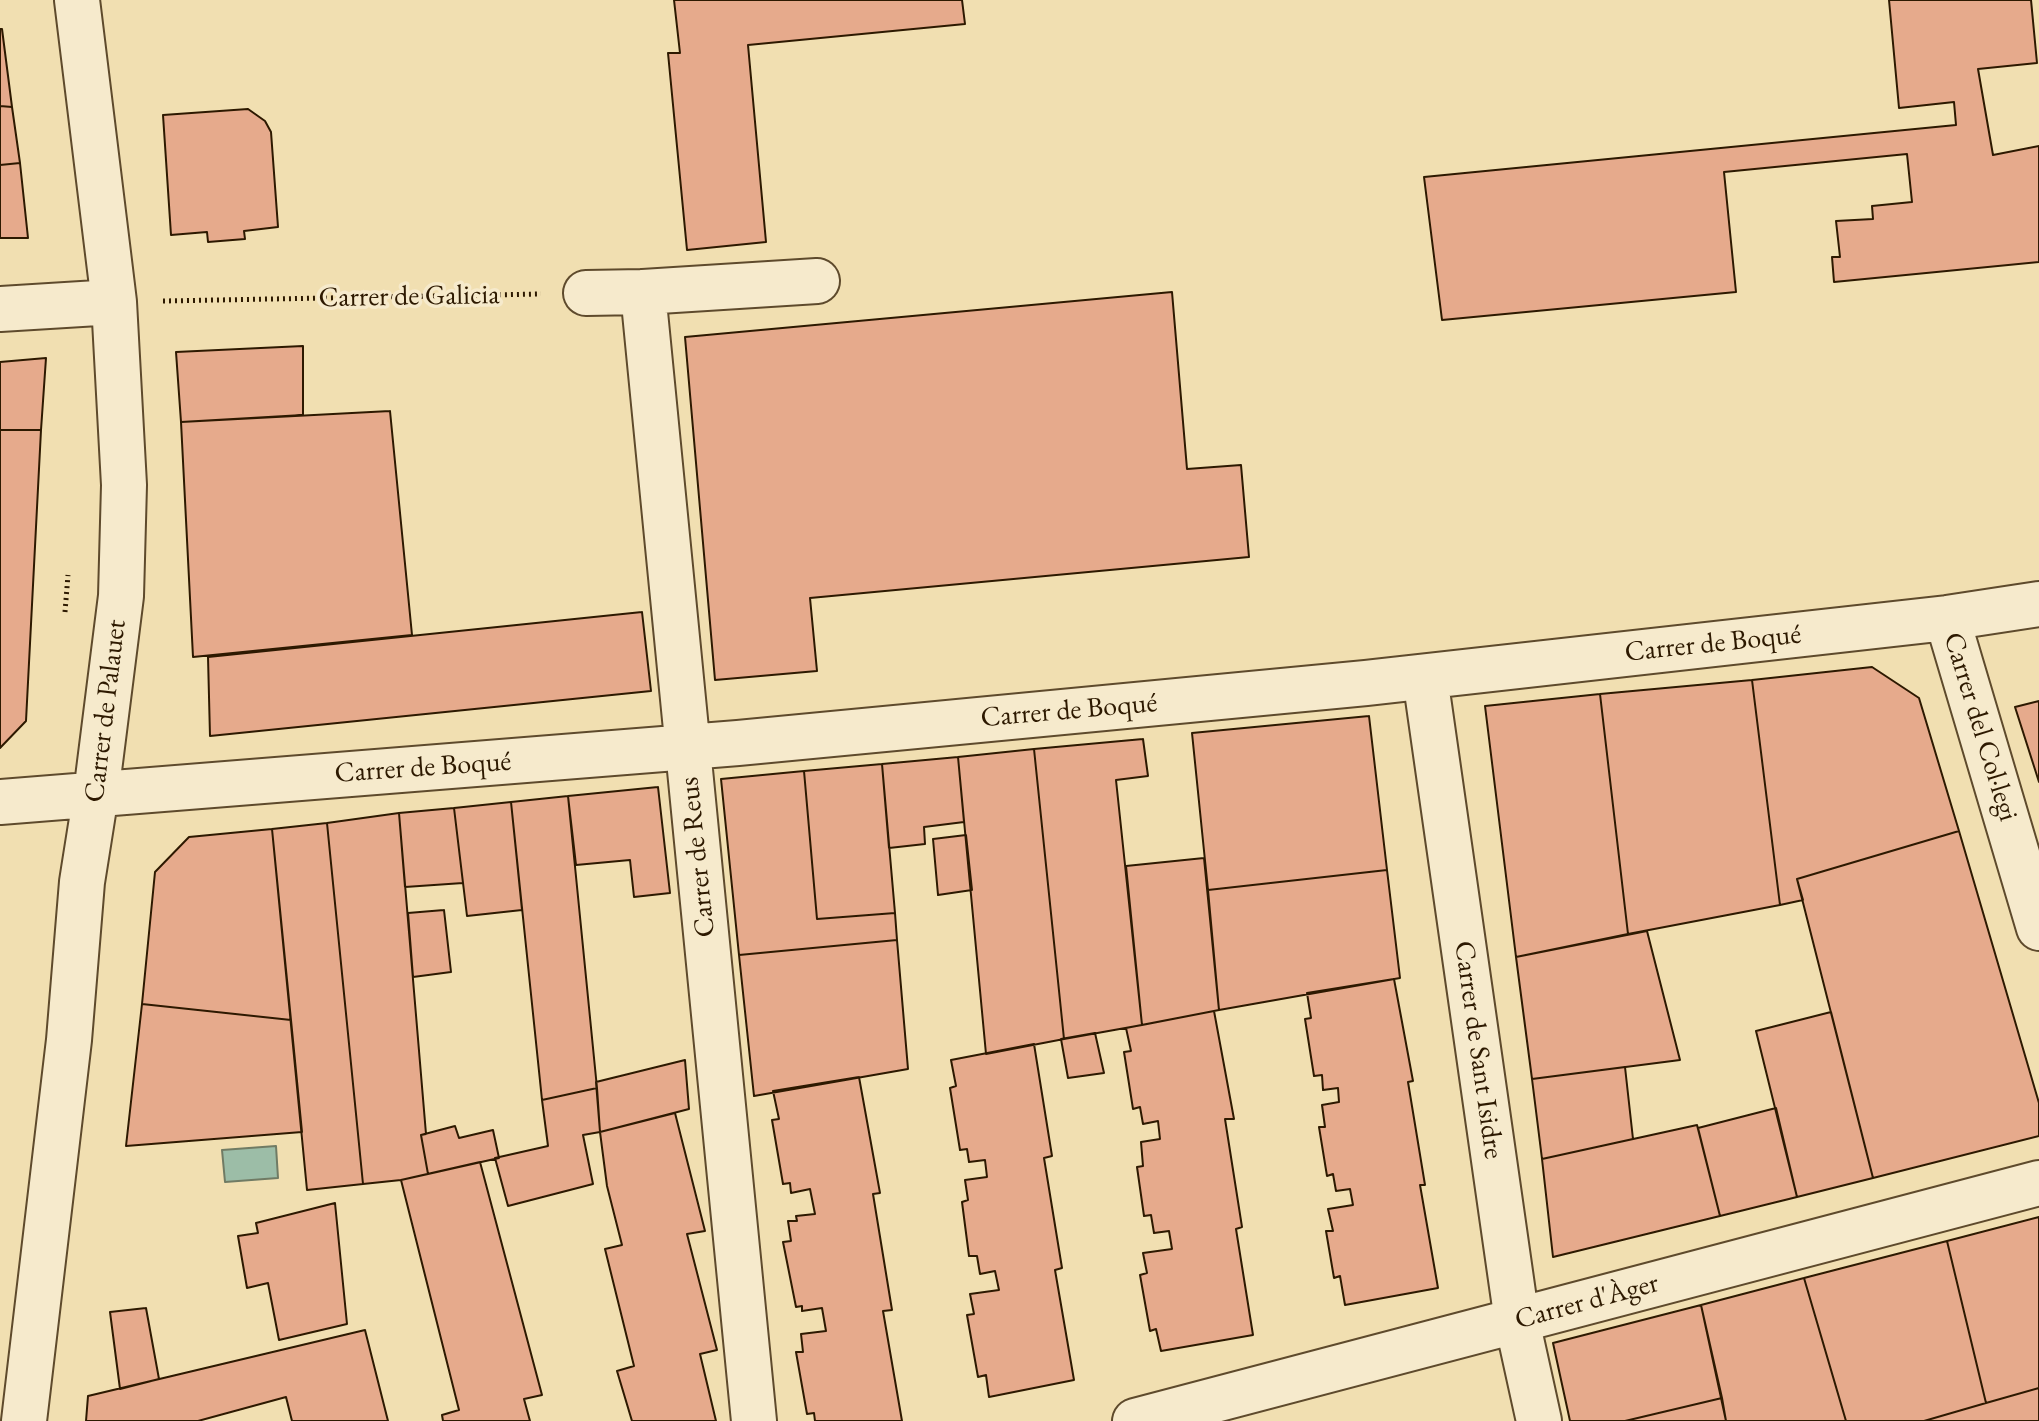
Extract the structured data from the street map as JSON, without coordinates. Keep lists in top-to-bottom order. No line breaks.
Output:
{"streets":{"street":["Carrer de Boqué","Carrer de Palauet","Carrer del Col·legi","Carrer de Reus","Carrer de Sant Isidre","Carrer d'Àger"],"path":["Carrer de Galicia"]},"crossings":[["Carrer de Galicia","Carrer de Palauet"],["Carrer de Boqué","Carrer de Palauet"],["Carrer de Boqué","Carrer del Col·legi"],["Carrer de Boqué","Carrer de Reus"],["Carrer de Boqué","Carrer de Sant Isidre"],["Carrer de Sant Isidre","Carrer d'Àger"]]}
